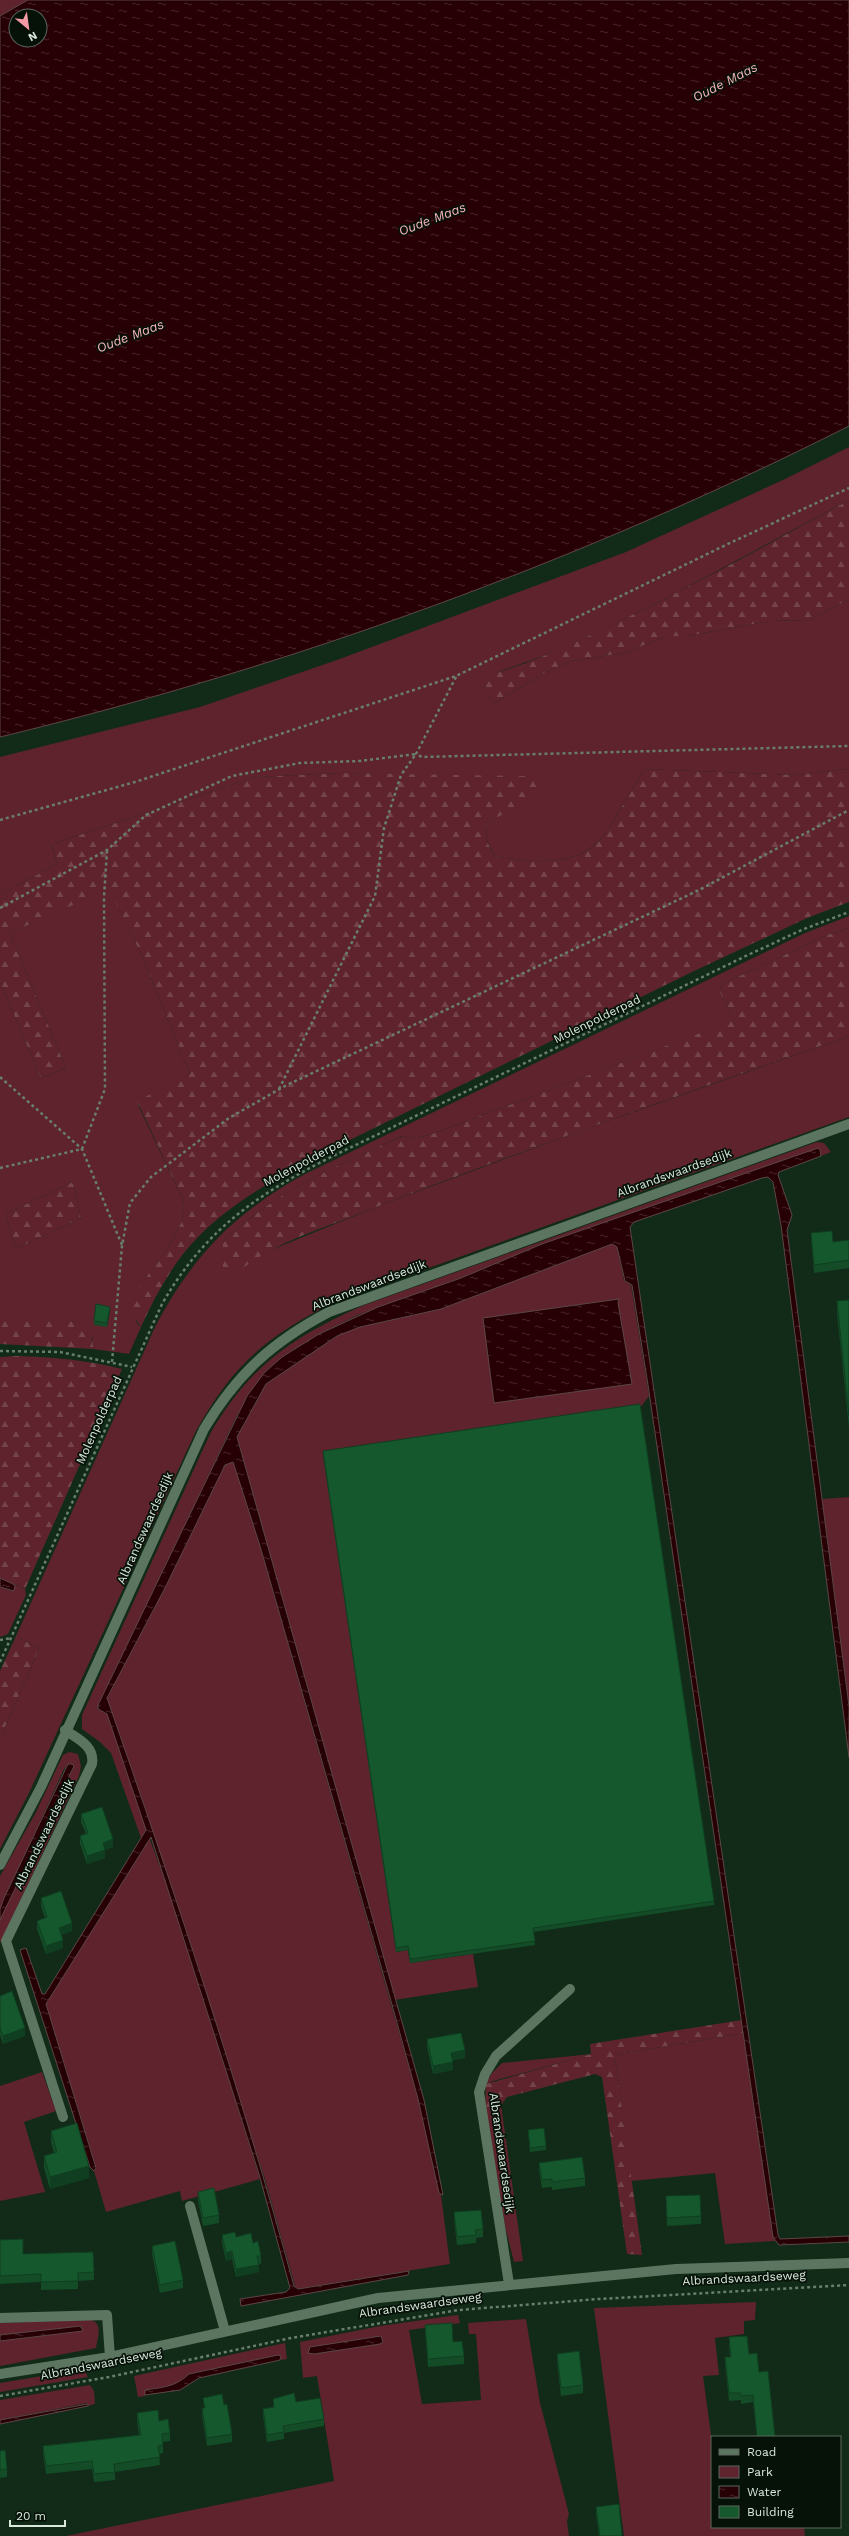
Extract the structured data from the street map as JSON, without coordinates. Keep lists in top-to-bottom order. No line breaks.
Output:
{"streets":{"street":["Albrandswaardsedijk","Albrandswaardseweg"],"path":["Molenpolderpad"]},"crossings":[["Albrandswaardsedijk","Albrandswaardseweg"]],"water":["Oude Maas"],"legend":["Road","Park","Water","Building"],"scale_bar":"20 m","north":"bottom right"}
